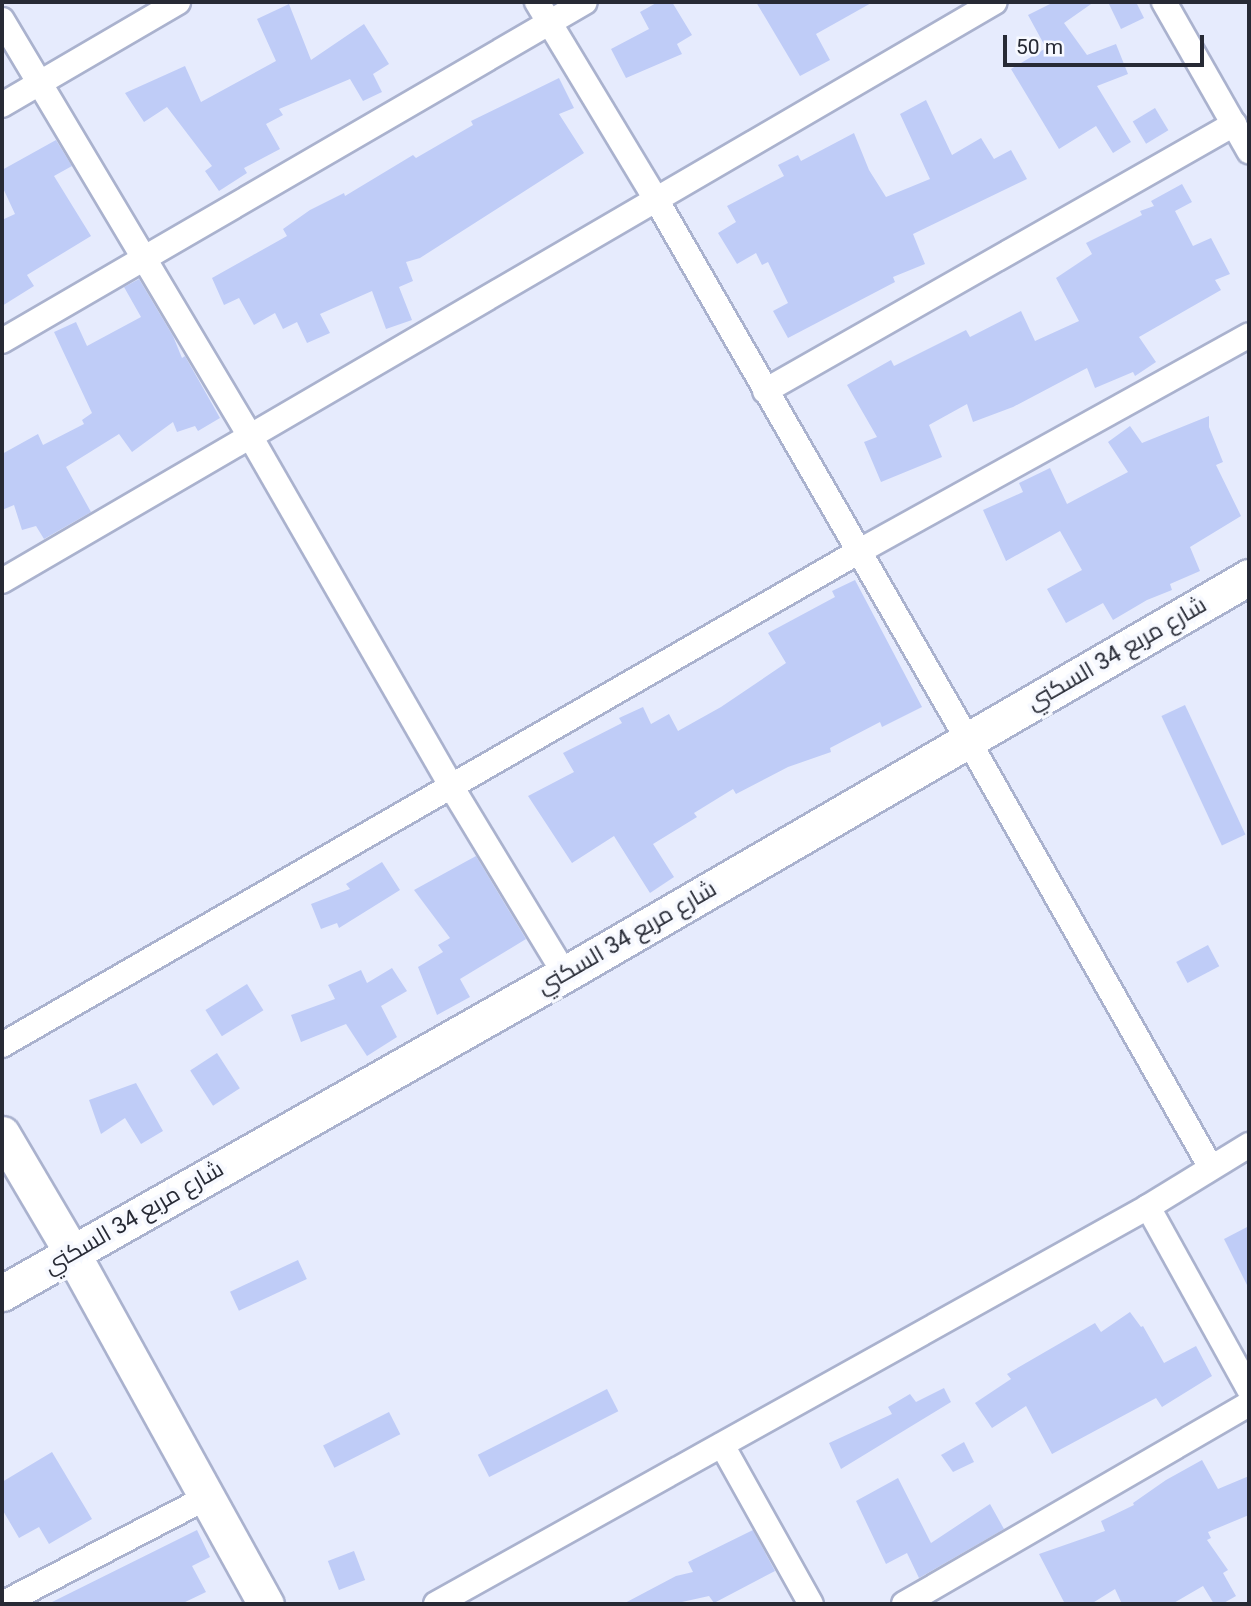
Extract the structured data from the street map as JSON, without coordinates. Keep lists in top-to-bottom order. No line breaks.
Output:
{"streets":{"street":["شارع مربع 34 السكني"]},"scale_bar":"50 m"}
